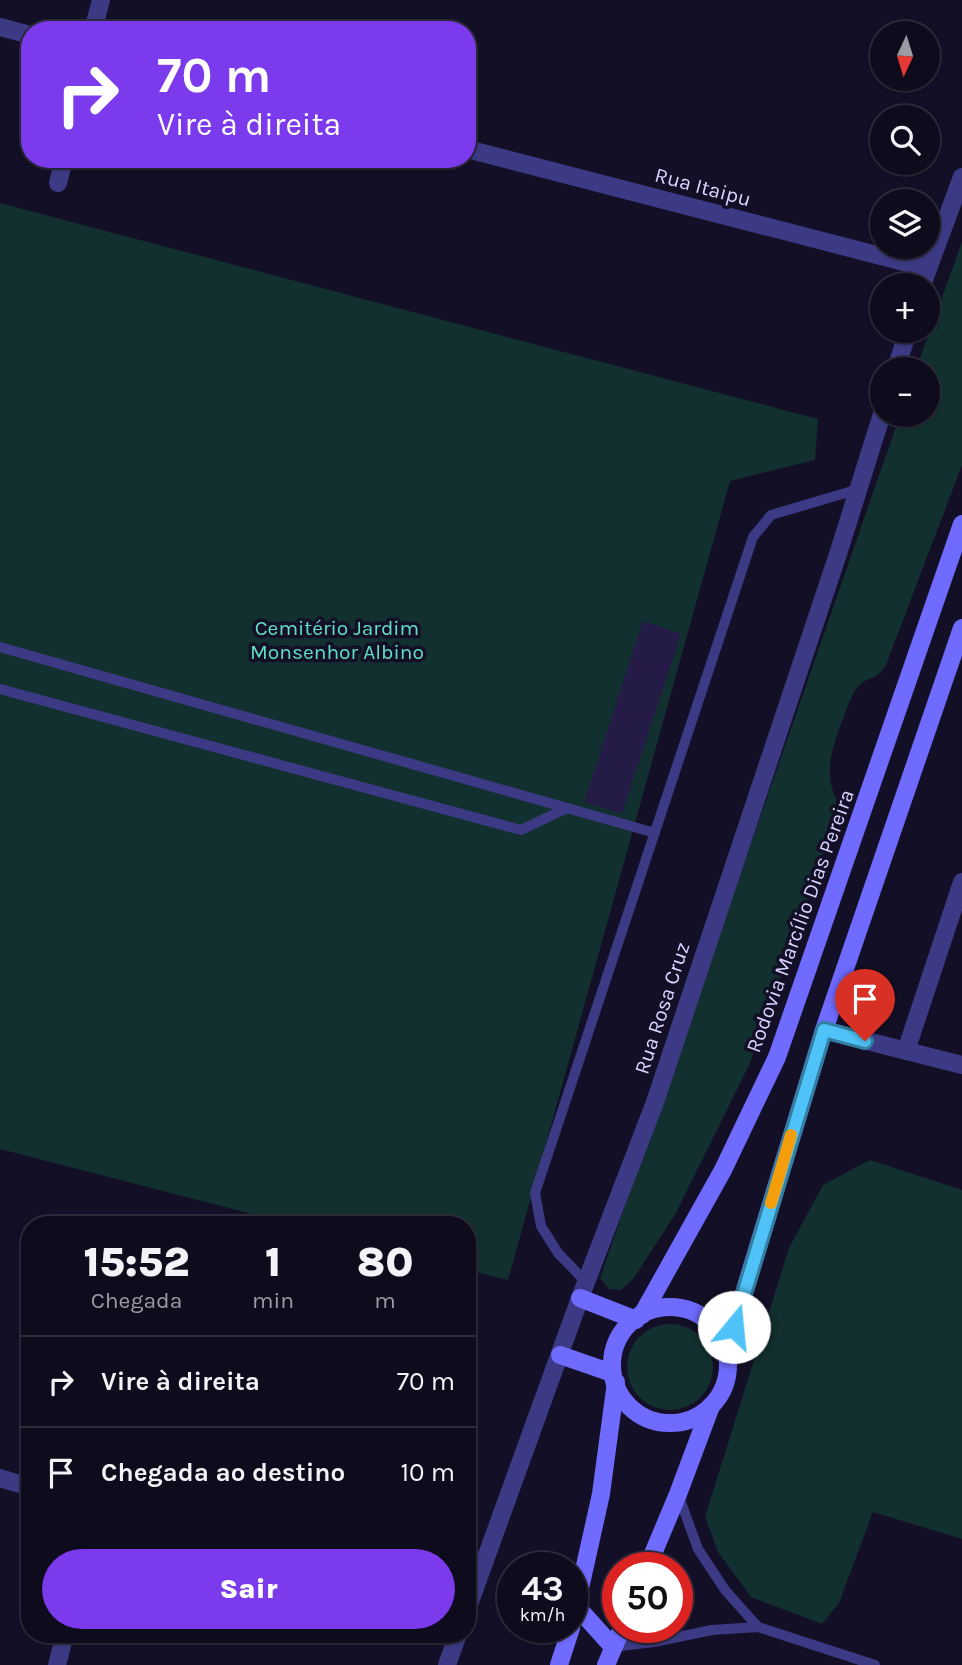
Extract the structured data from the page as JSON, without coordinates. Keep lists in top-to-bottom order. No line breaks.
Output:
{"streets":{"main road":["Rodovia Marcílio Dias Pereira"],"street":["Rua Itaipu","Rua Rosa Cruz"]},"parks":["Cemitério Jardim Monsenhor Albino"],"north":"bottom","page":{"map_buttons":["+","−"],"turn":["70 m","Vire à direita"],"eta":["15:52","Chegada","1","min","80","m"],"list":[{"name":"Vire à direita","value":"70 m"},{"name":"Chegada ao destino","value":"10 m"}],"buttons":"Sair","speed":"43 km/h","limit":"50"}}
